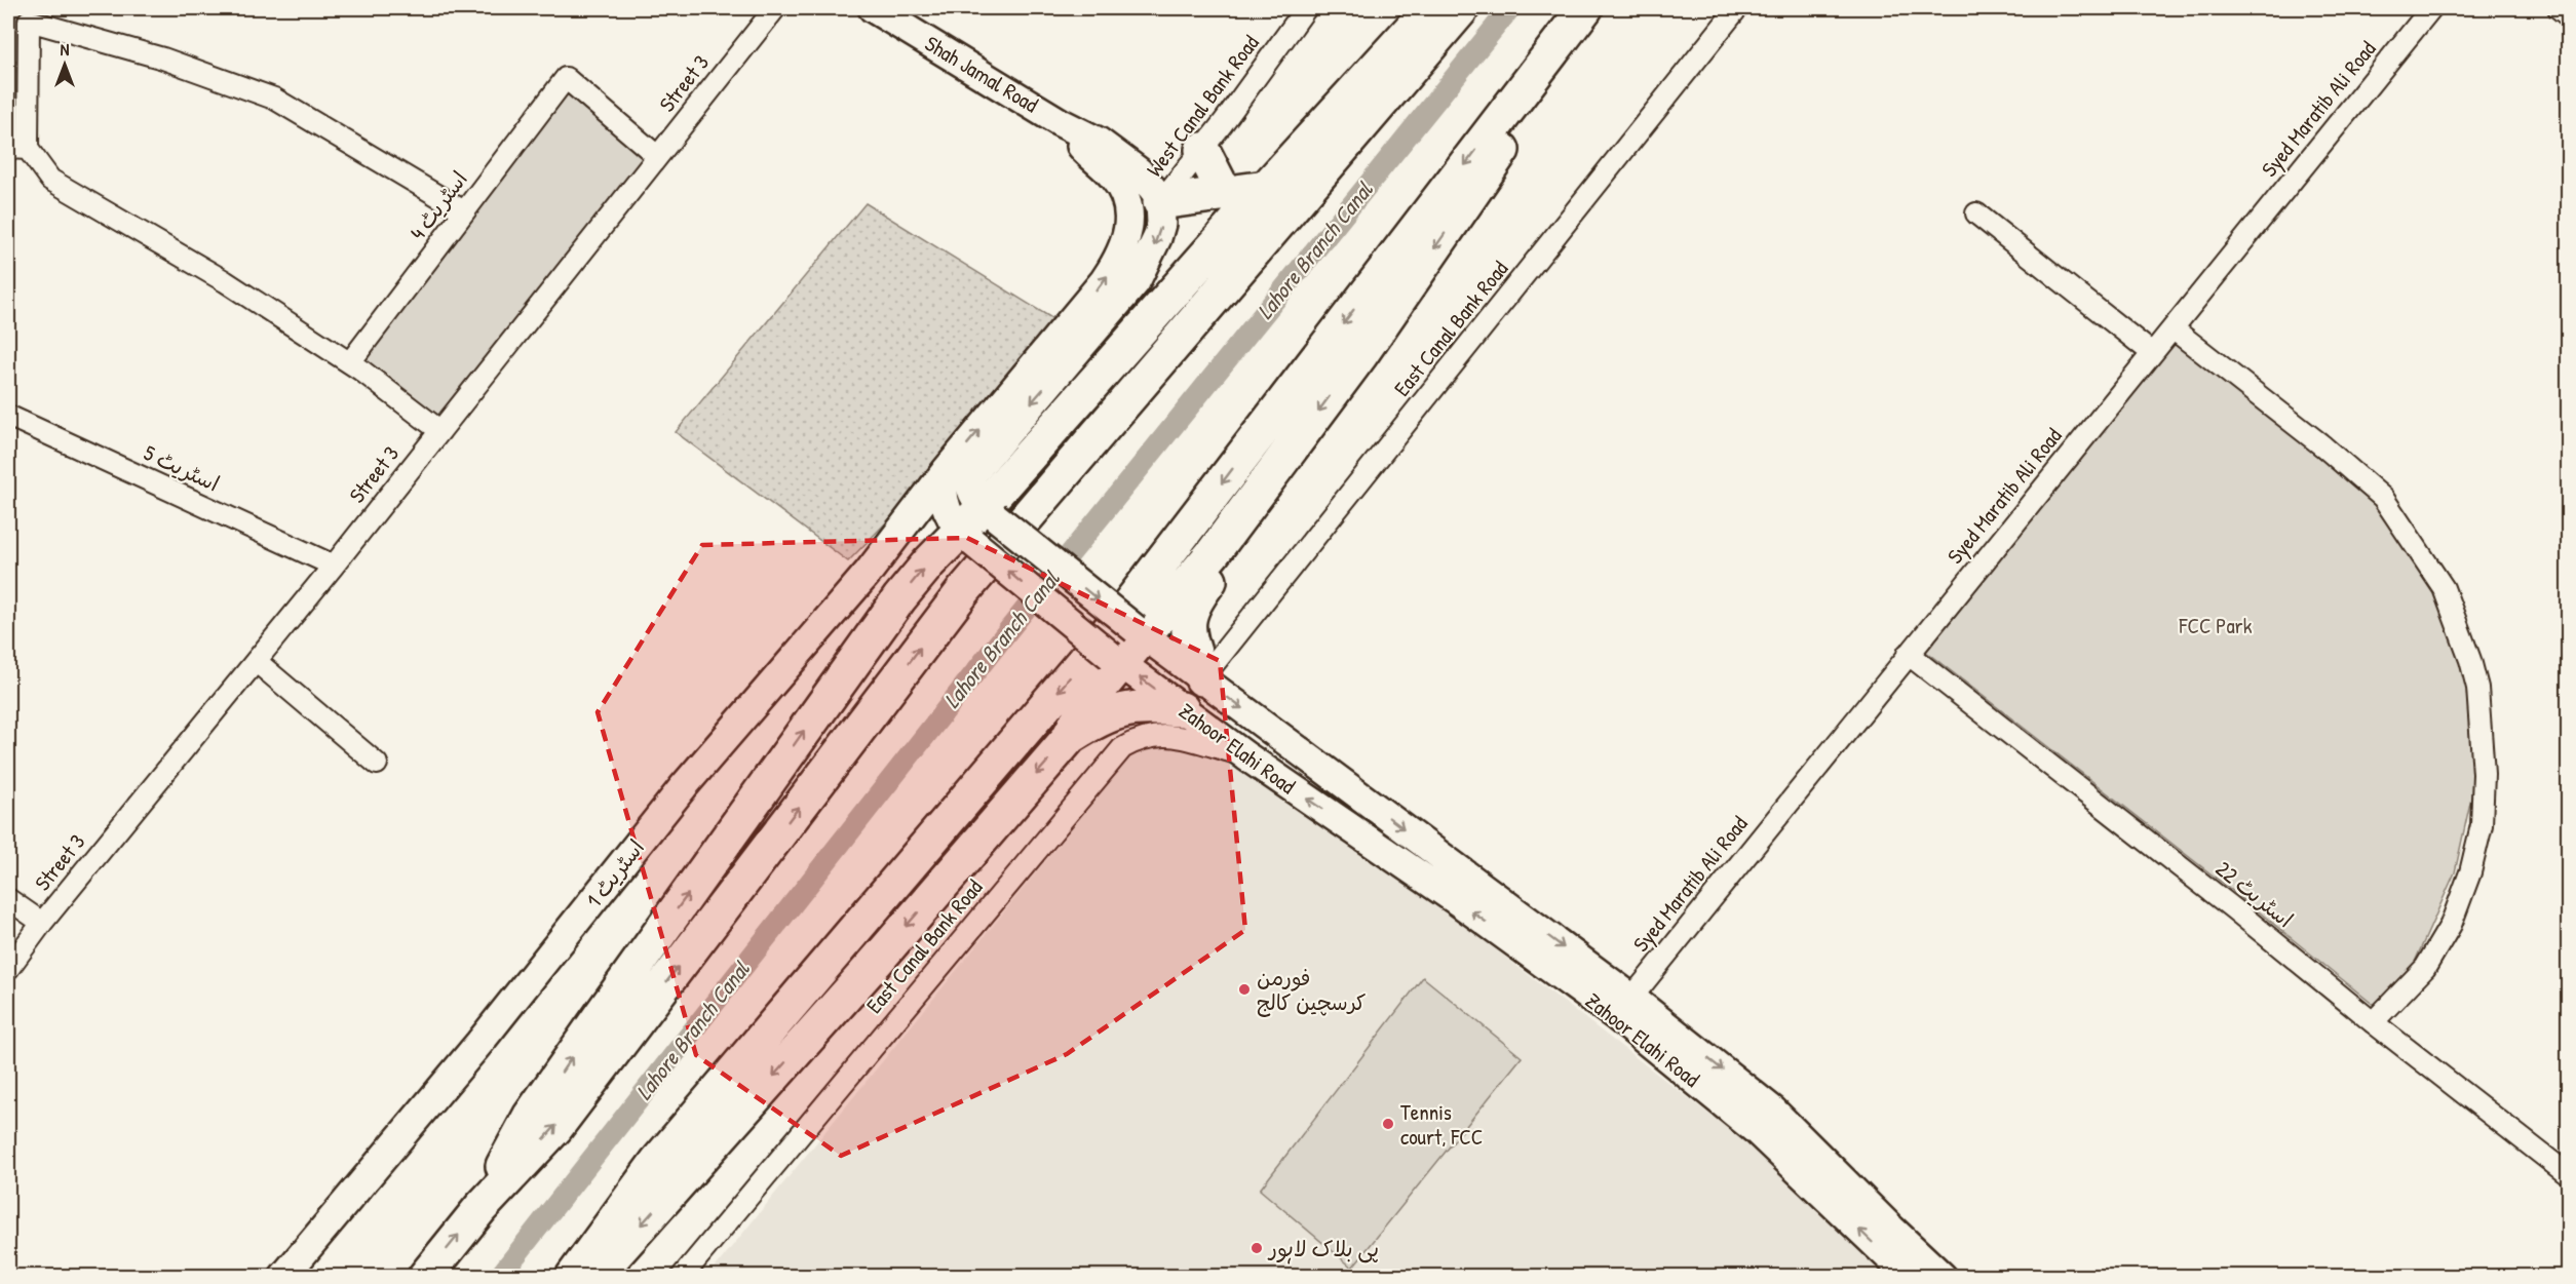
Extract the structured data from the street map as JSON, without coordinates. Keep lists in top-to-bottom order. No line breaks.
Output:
{"streets":{"main road":["Shah Jamal Road","Zahoor Elahi Road","اسٹریٹ 1"],"street":["Street 3","West Canal Bank Road","Syed Maratib Ali Road","اسٹریٹ 4","East Canal Bank Road","اسٹریٹ 5","اسٹریٹ 22"]},"crossings":[["Street 3","اسٹریٹ 4"],["Street 3","اسٹریٹ 5"],["Syed Maratib Ali Road","Zahoor Elahi Road"],["Syed Maratib Ali Road","اسٹریٹ 22"],["East Canal Bank Road","Zahoor Elahi Road"],["Zahoor Elahi Road","اسٹریٹ 1"]],"water":["Lahore Branch Canal"],"parks":["FCC Park"],"places":["فورمن کرسچین کالج","Tennis court, FCC","پی بلاک لاہور"],"north":"top"}
